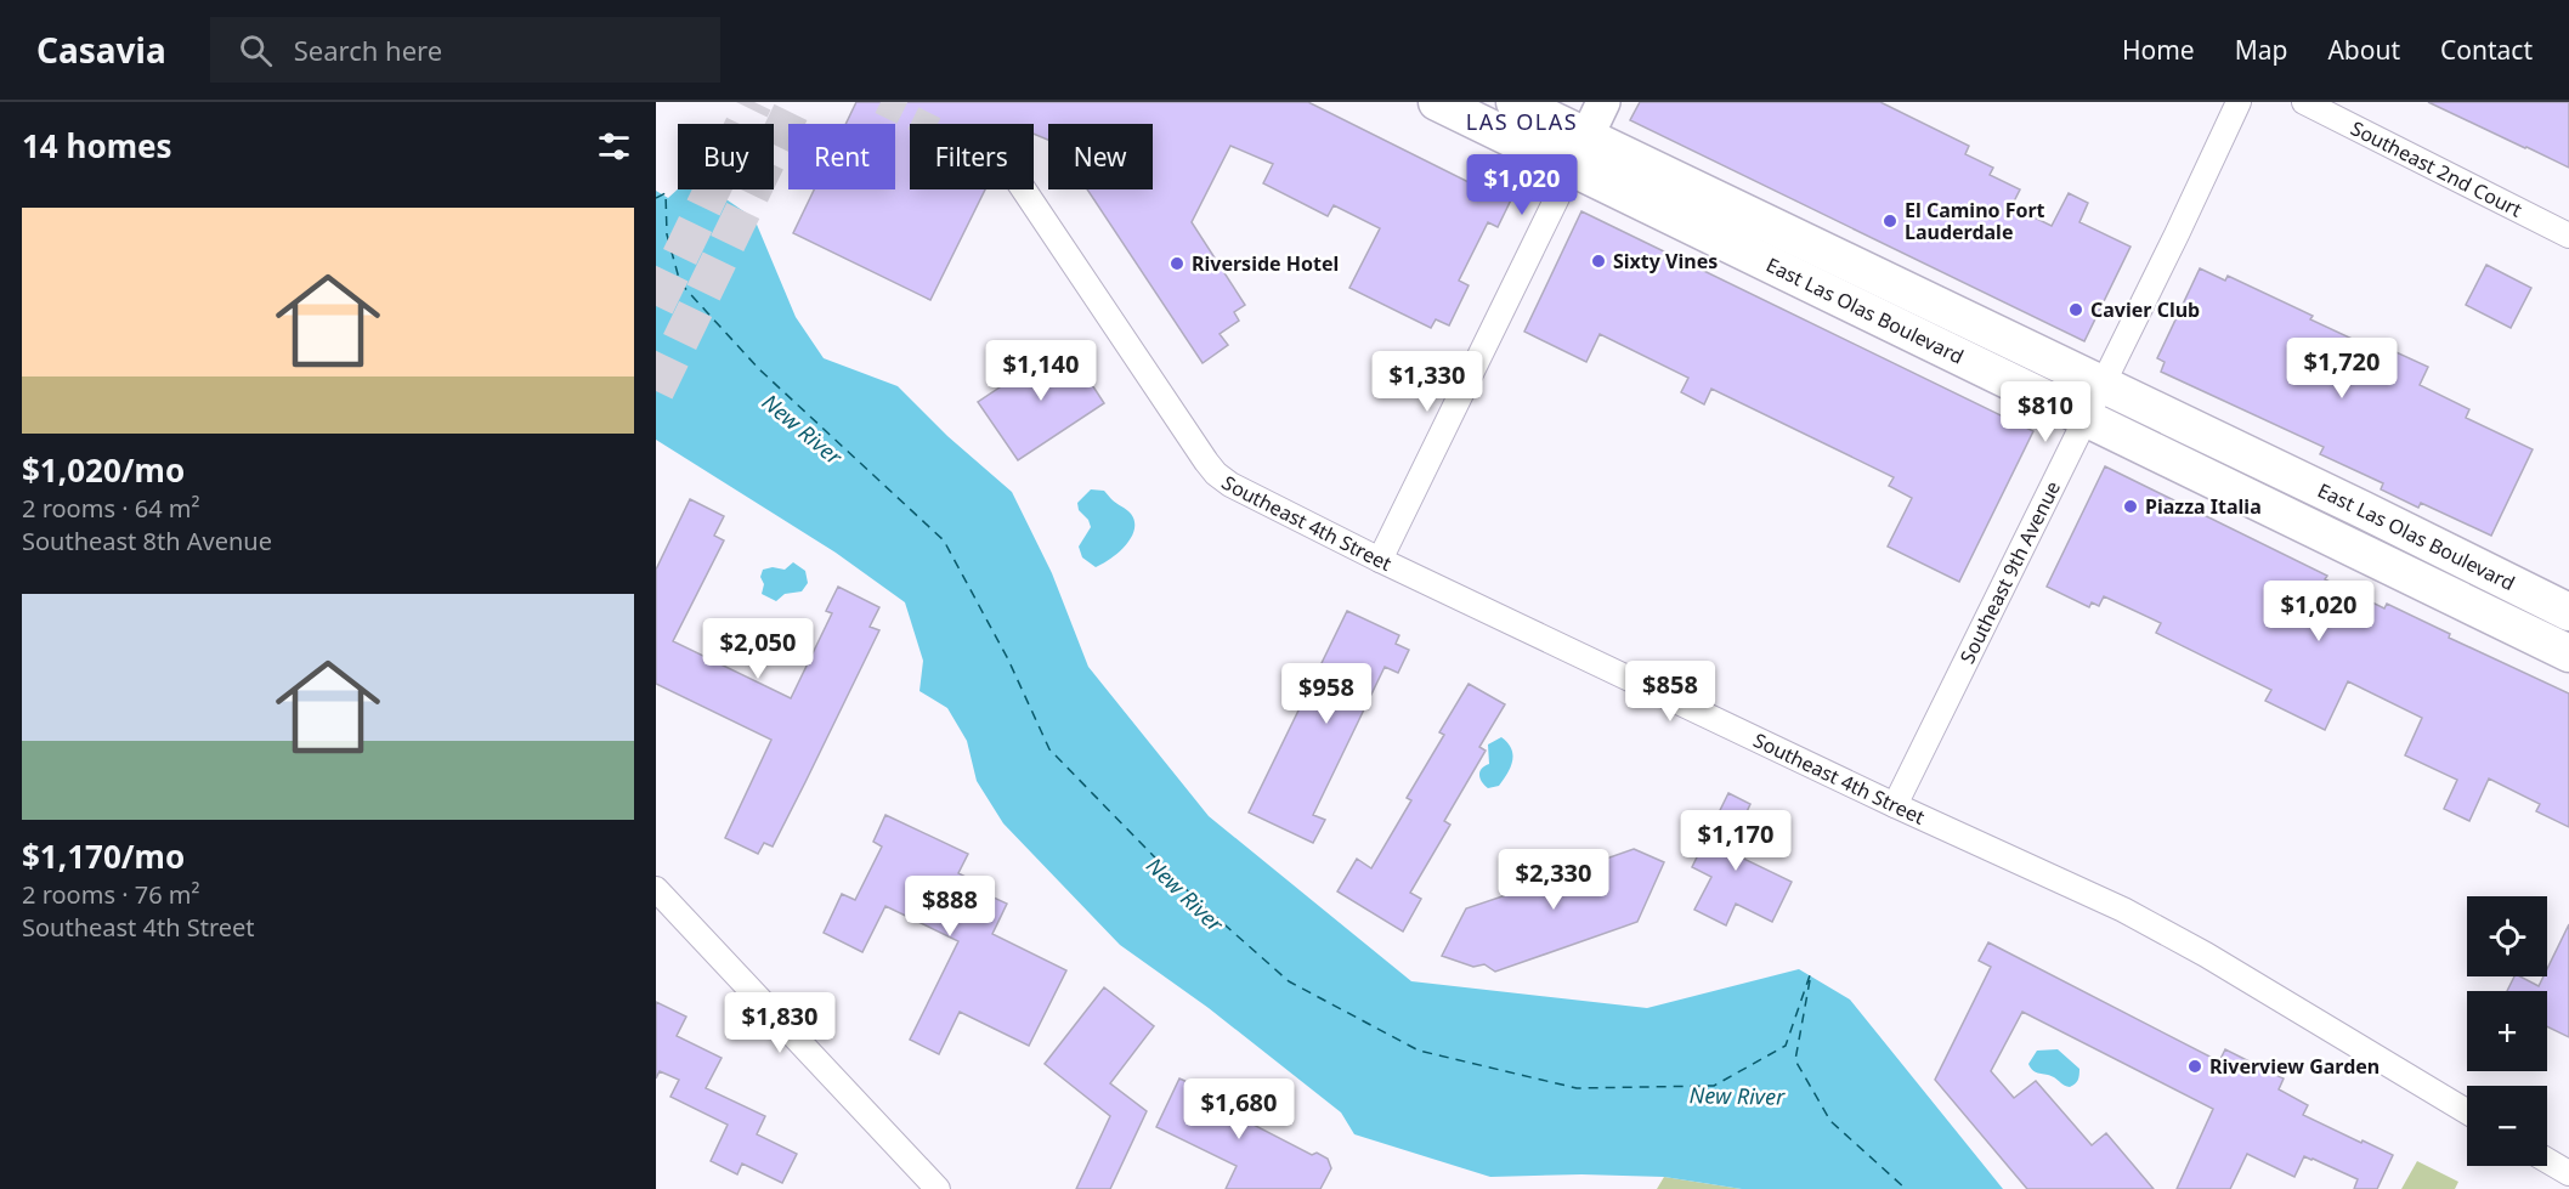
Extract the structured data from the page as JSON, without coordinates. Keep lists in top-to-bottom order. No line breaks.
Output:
{"streets":{"main road":["East Las Olas Boulevard"],"street":["Southeast 2nd Court","Southeast 4th Street","Southeast 9th Avenue"]},"crossings":[["East Las Olas Boulevard","Southeast 9th Avenue"],["Southeast 4th Street","Southeast 9th Avenue"]],"districts":["LAS OLAS"],"water":["New River"],"places":["El Camino Fort Lauderdale","Sixty Vines","Riverside Hotel","Cavier Club","Piazza Italia","Riverview Garden"],"page":{"header":"Casavia","search":"Search here","nav":["Home","Map","About","Contact"],"heading":"14 homes","chip":["Buy","Rent","Filters","New"],"price":["$1,020","$1,720","$1,140","$1,330","$810","$1,020","$2,050","$858","$958","$1,170","$2,330","$888","$1,830","$1,680"],"list":[{"name":"$1,020/mo","note":"2 rooms · 64 m² · Southeast 8th Avenue"},{"name":"$1,170/mo","note":"2 rooms · 76 m² · Southeast 4th Street"}],"map_buttons":["+","−"]}}
